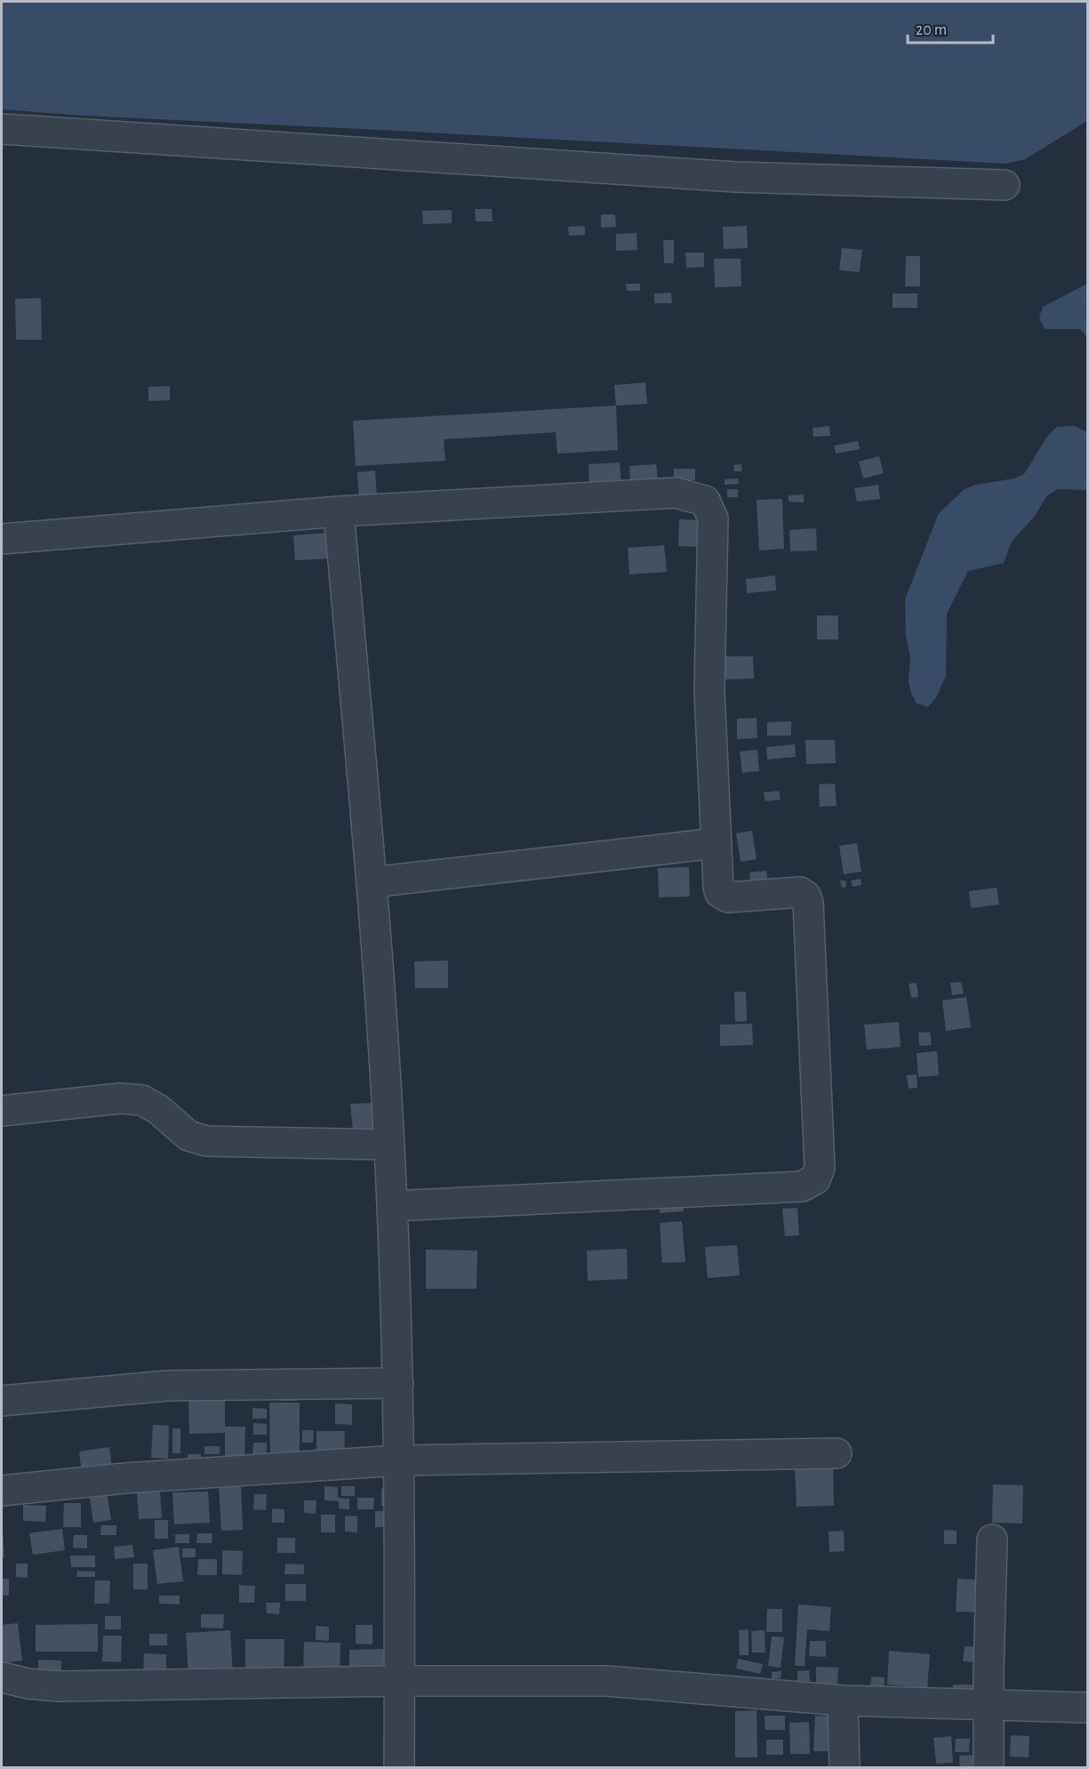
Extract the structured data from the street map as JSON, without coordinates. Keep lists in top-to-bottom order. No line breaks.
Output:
{"scale_bar":"20 m"}
